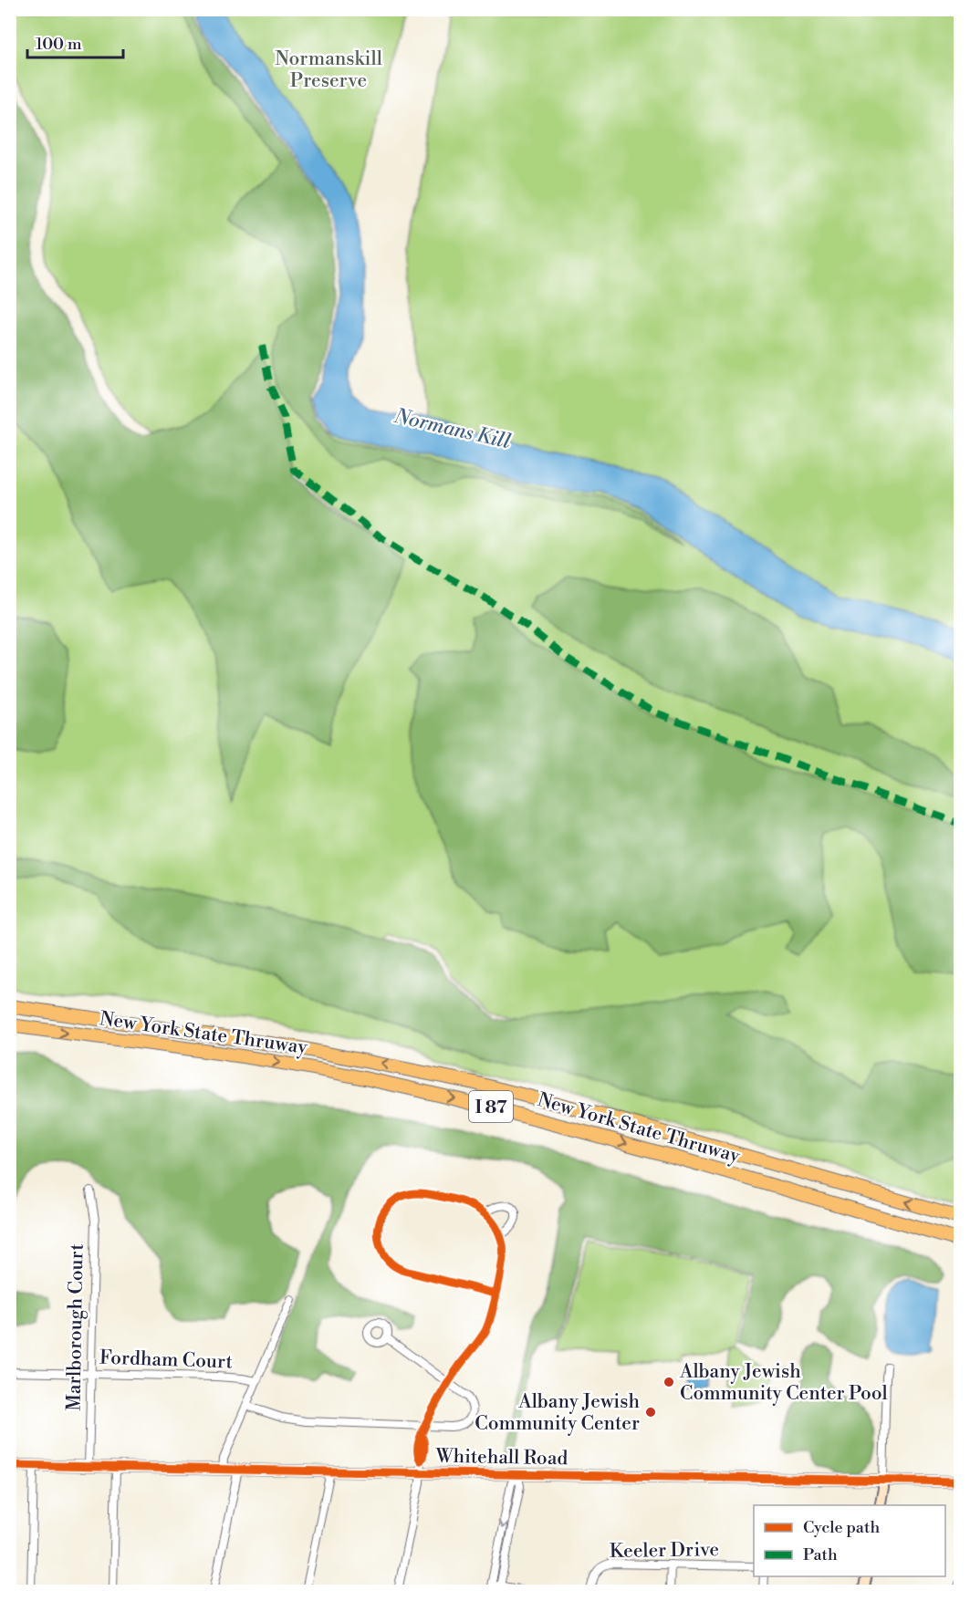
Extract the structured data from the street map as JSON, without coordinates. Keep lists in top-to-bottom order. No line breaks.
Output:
{"streets":{"highway":["New York State Thruway","I 87"],"street":["Marlborough Court","Fordham Court","Whitehall Road","Keeler Drive"]},"crossings":[["Marlborough Court","Fordham Court"],["Marlborough Court","Whitehall Road"]],"water":["Normans Kill"],"parks":["Normanskill Preserve"],"places":["Albany Jewish Community Center Pool","Albany Jewish Community Center"],"legend":["Cycle path","Path"],"scale_bar":"100 m"}
